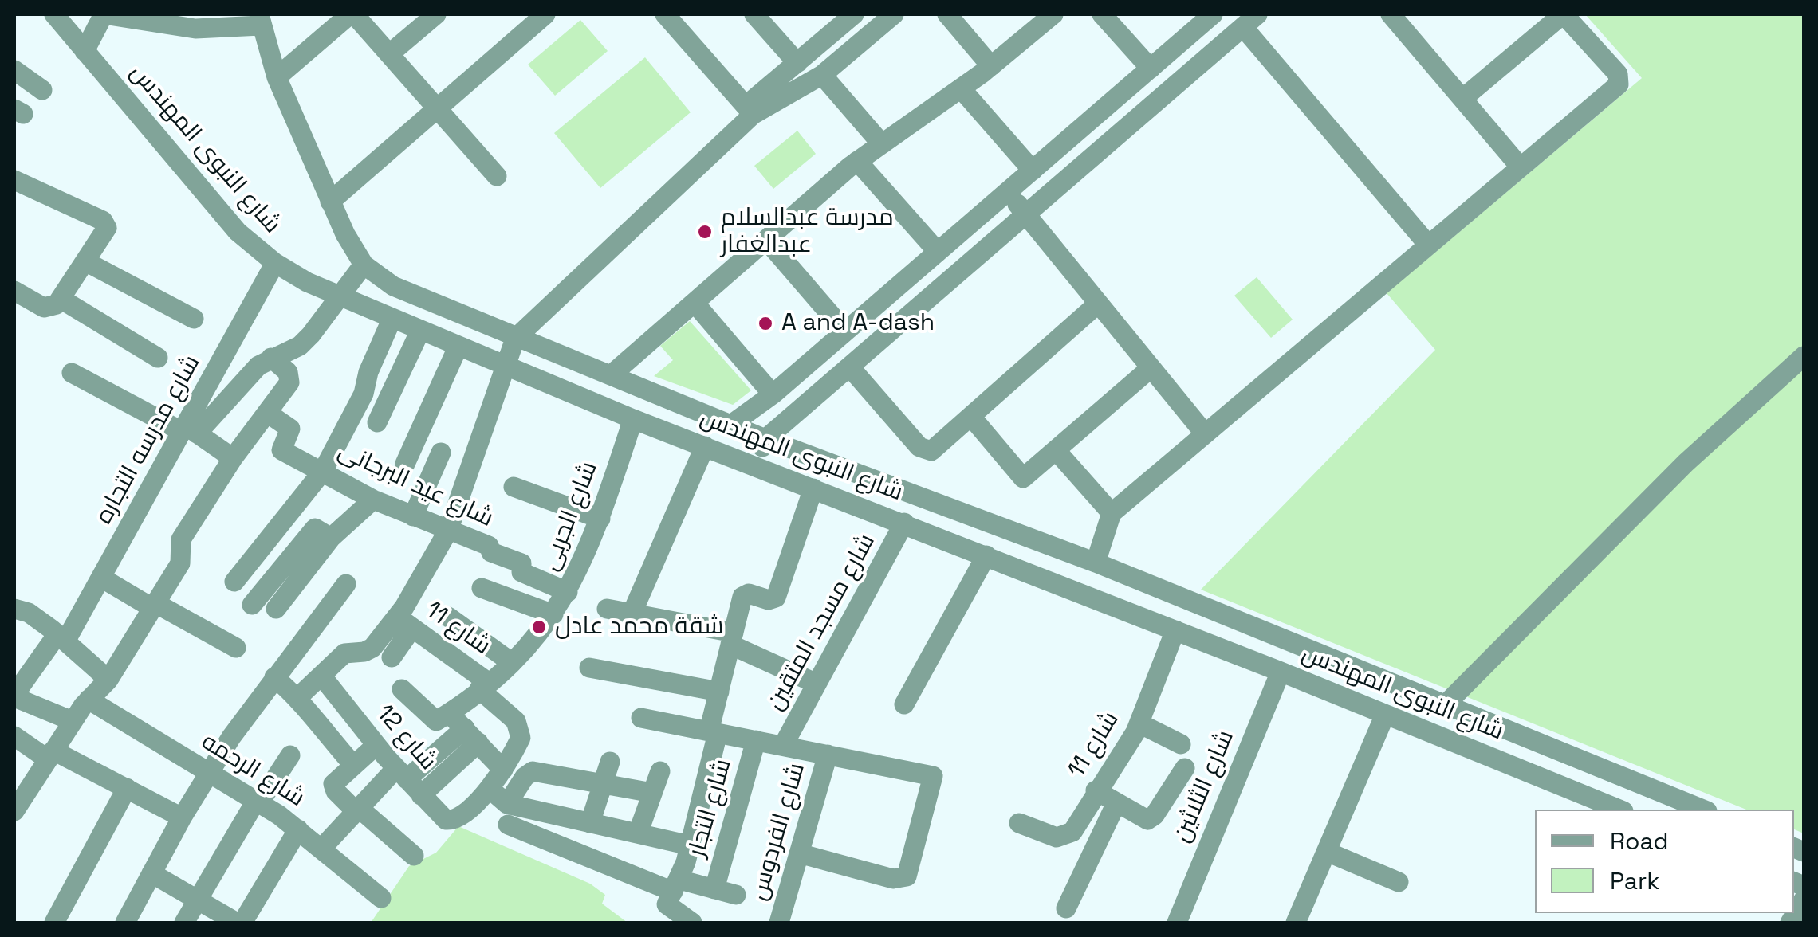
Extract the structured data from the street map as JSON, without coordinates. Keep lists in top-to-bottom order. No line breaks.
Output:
{"streets":{"street":["شارع النبوى المهندس","شارع مدرسه التجاره","شارع عيد البرجانى","شارع الجربى","شارع مسجد المتقين","شارع 11","شارع 12","شارع الرحمه","شارع الثلاثين","شارع التجار","شارع الفردوس"]},"crossings":[["شارع النبوى المهندس","شارع مدرسه التجاره"],["شارع النبوى المهندس","شارع الجربى"],["شارع النبوى المهندس","شارع مسجد المتقين"],["شارع النبوى المهندس","شارع 11"],["شارع النبوى المهندس","شارع الثلاثين"],["شارع عيد البرجانى","شارع الجربى"],["شارع الجربى","شارع 11"]],"places":["مدرسة عبدالسلام عبدالغفار","A and A-dash","شقة محمد عادل"],"legend":["Road","Park"]}
